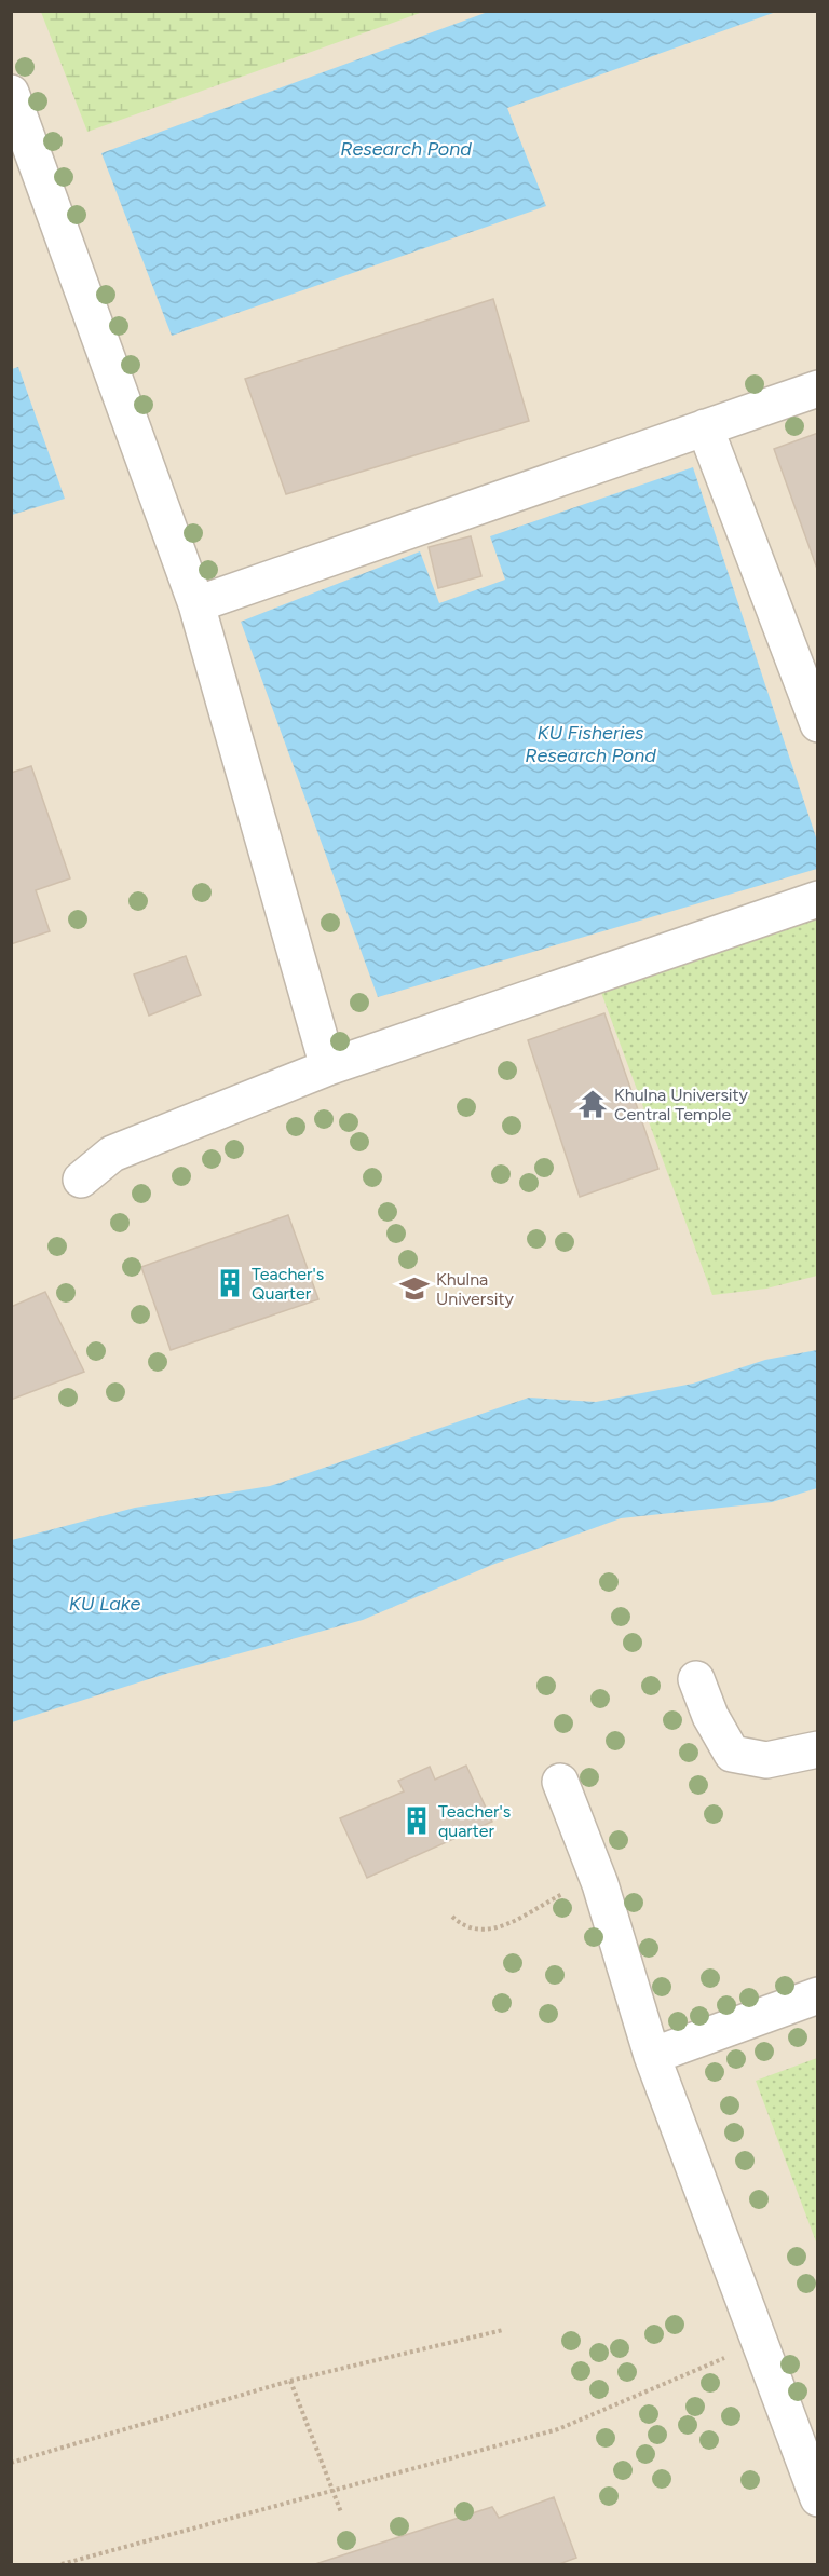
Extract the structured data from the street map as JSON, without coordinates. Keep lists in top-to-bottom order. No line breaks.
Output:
{"water":["Research Pond","KU Fisheries Research Pond","KU Lake"],"places":{"temple":["Khulna University Central Temple"],"building":["Teacher's Quarter","Teacher's quarter"],"school or university":["Khulna University"]}}
